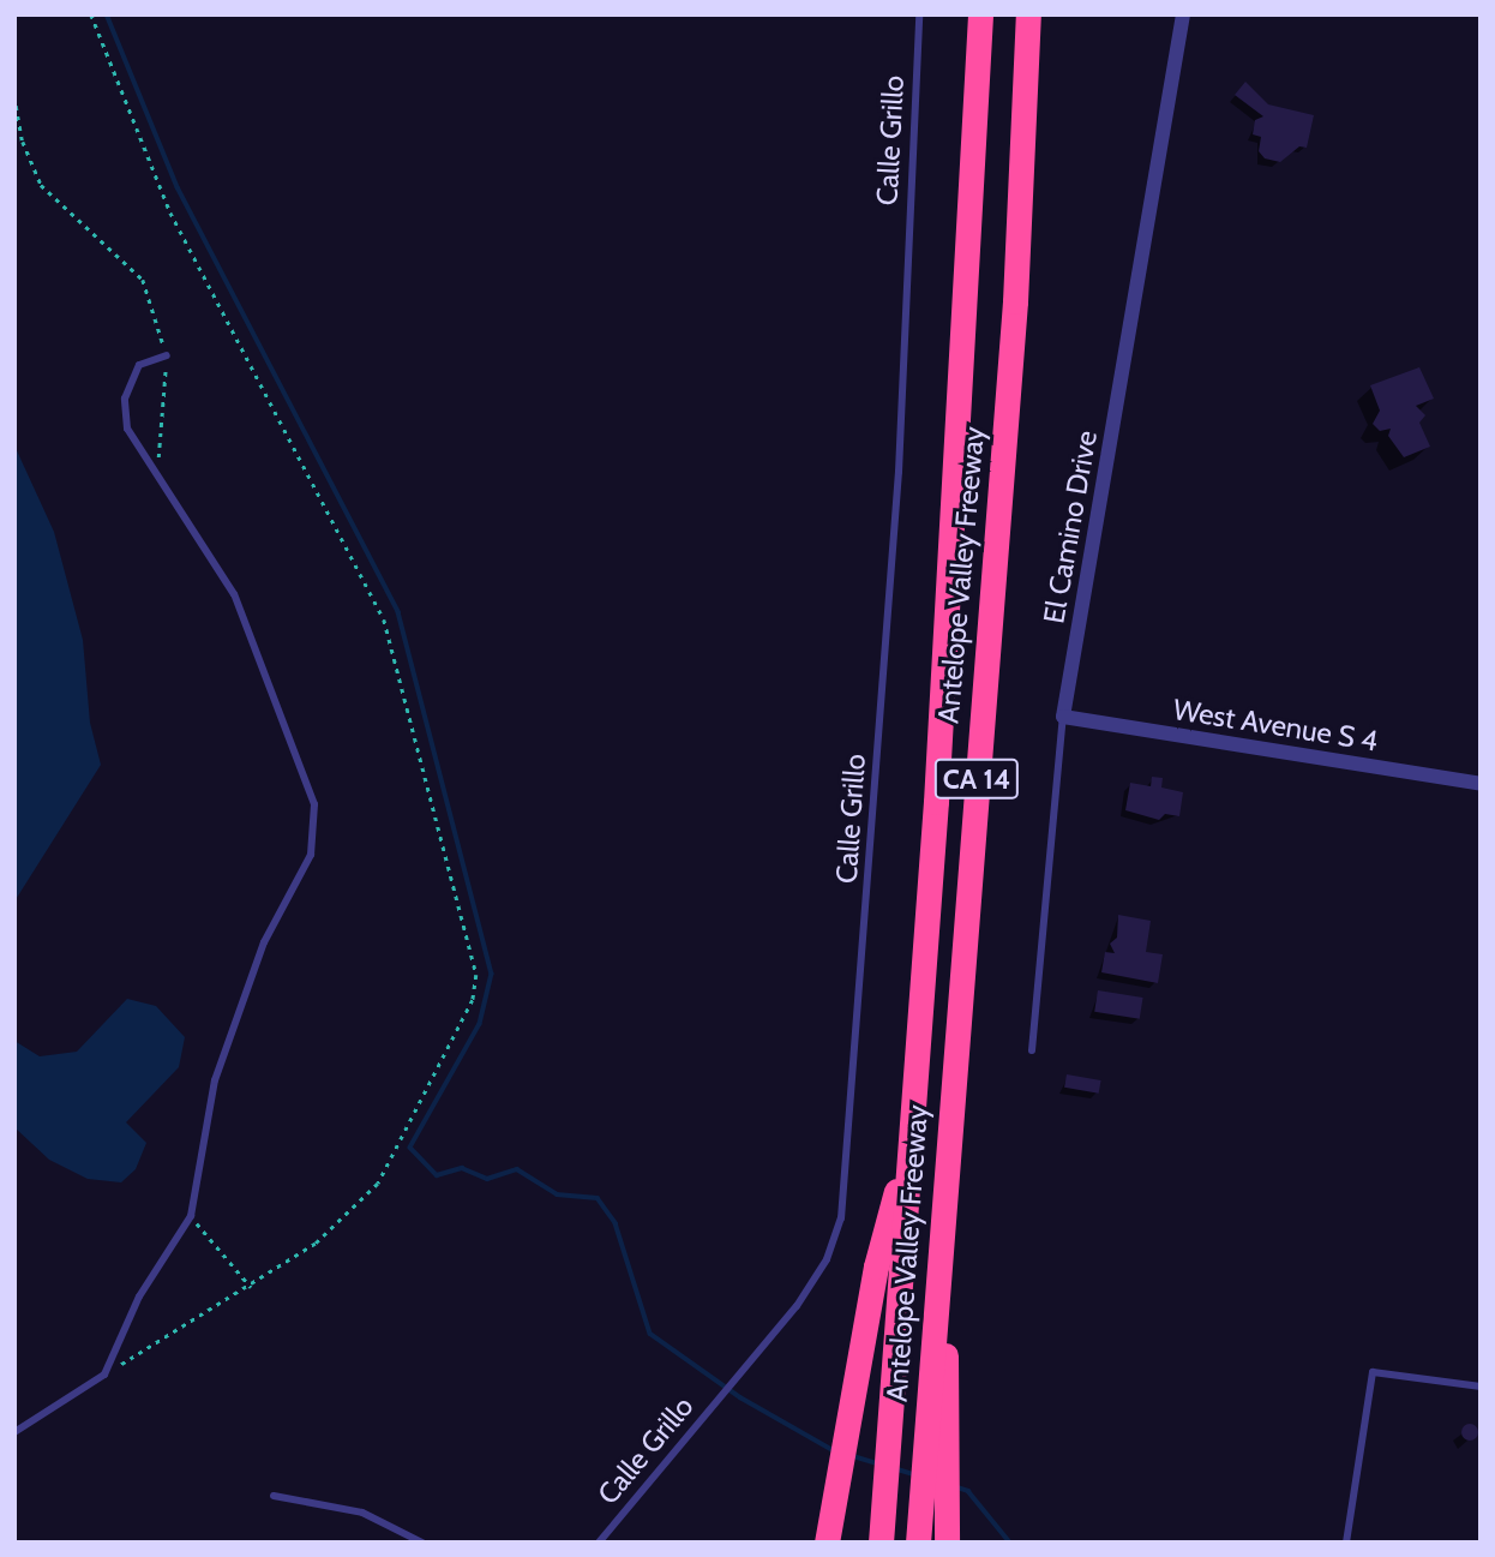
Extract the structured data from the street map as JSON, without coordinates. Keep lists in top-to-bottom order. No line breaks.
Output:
{"streets":{"highway":["Antelope Valley Freeway","CA 14"],"street":["El Camino Drive","West Avenue S 4"],"lane":["Calle Grillo"]},"crossings":[["El Camino Drive","West Avenue S 4"]]}
